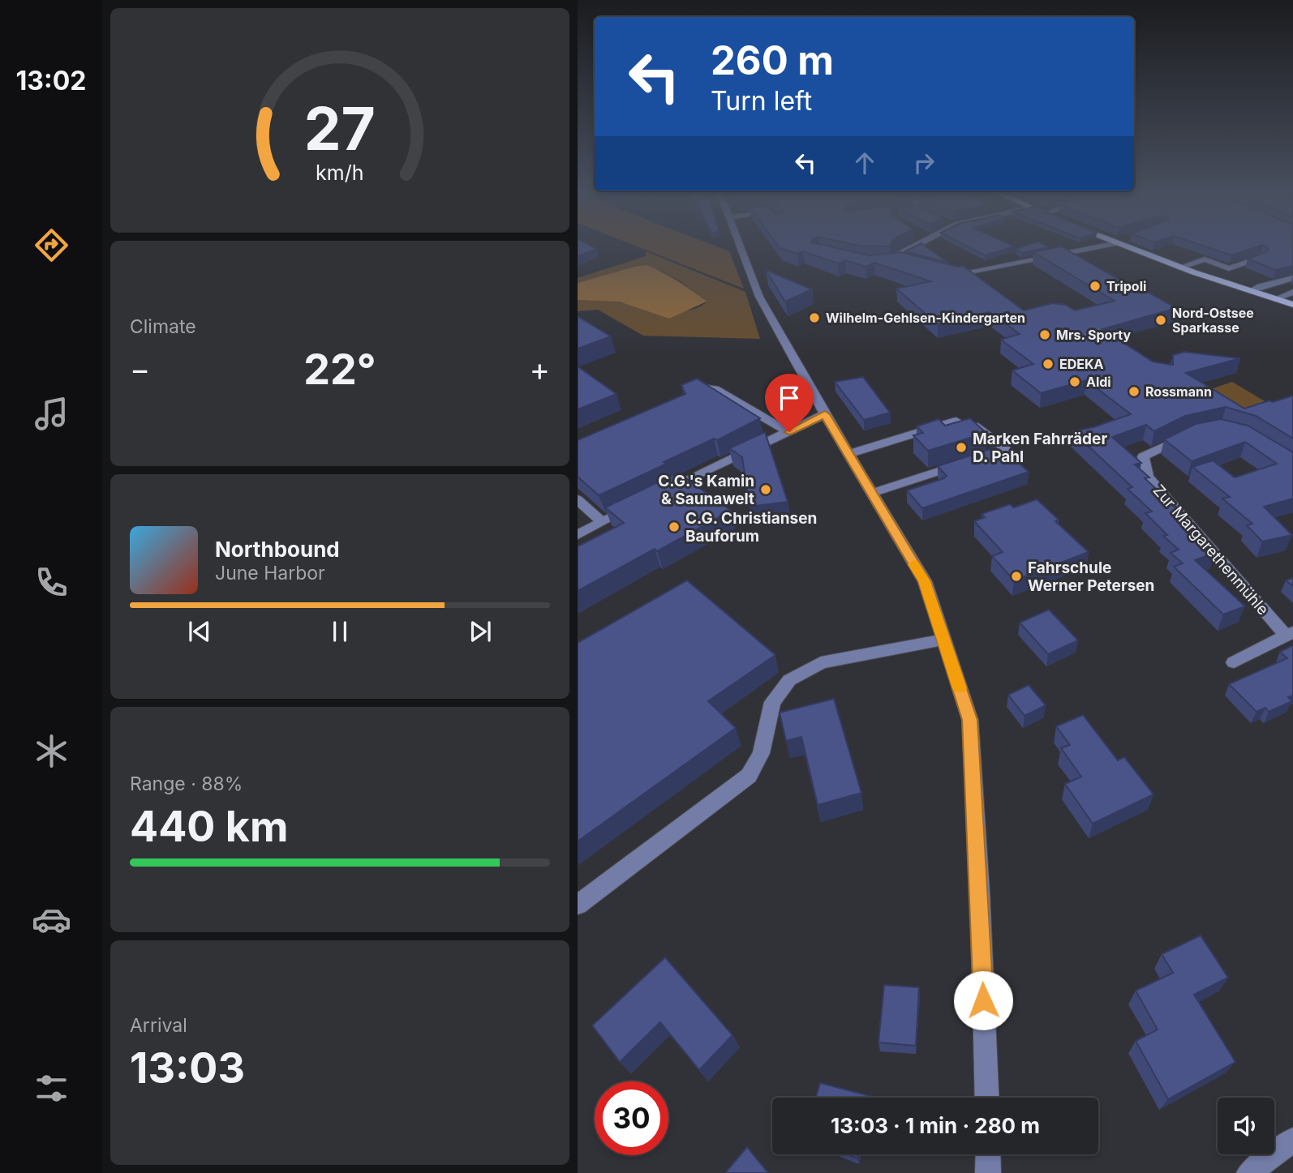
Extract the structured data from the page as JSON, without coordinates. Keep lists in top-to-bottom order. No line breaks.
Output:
{"streets":{"street":["Zur Margarethenmühle"]},"places":["Tripoli","Wilhelm-Gehlsen-Kindergarten","Nord-Ostsee Sparkasse","Mrs. Sporty","EDEKA","Aldi","Rossmann","Marken Fahrräder D. Pahl","C.G.'s Kamin & Saunawelt","C.G. Christiansen Bauforum","Fahrschule Werner Petersen"],"page":{"tabs":"13:02","turn":["260 m","Turn left"],"tile":["Climate",["Range · 88%","440 km"],["Arrival","13:03"]],"heat":["−","22°","+"],"song":["Northbound","June Harbor"],"limit":"30","trip":"13:03 · 1 min · 280 m","gauge":["27","km/h"]}}
